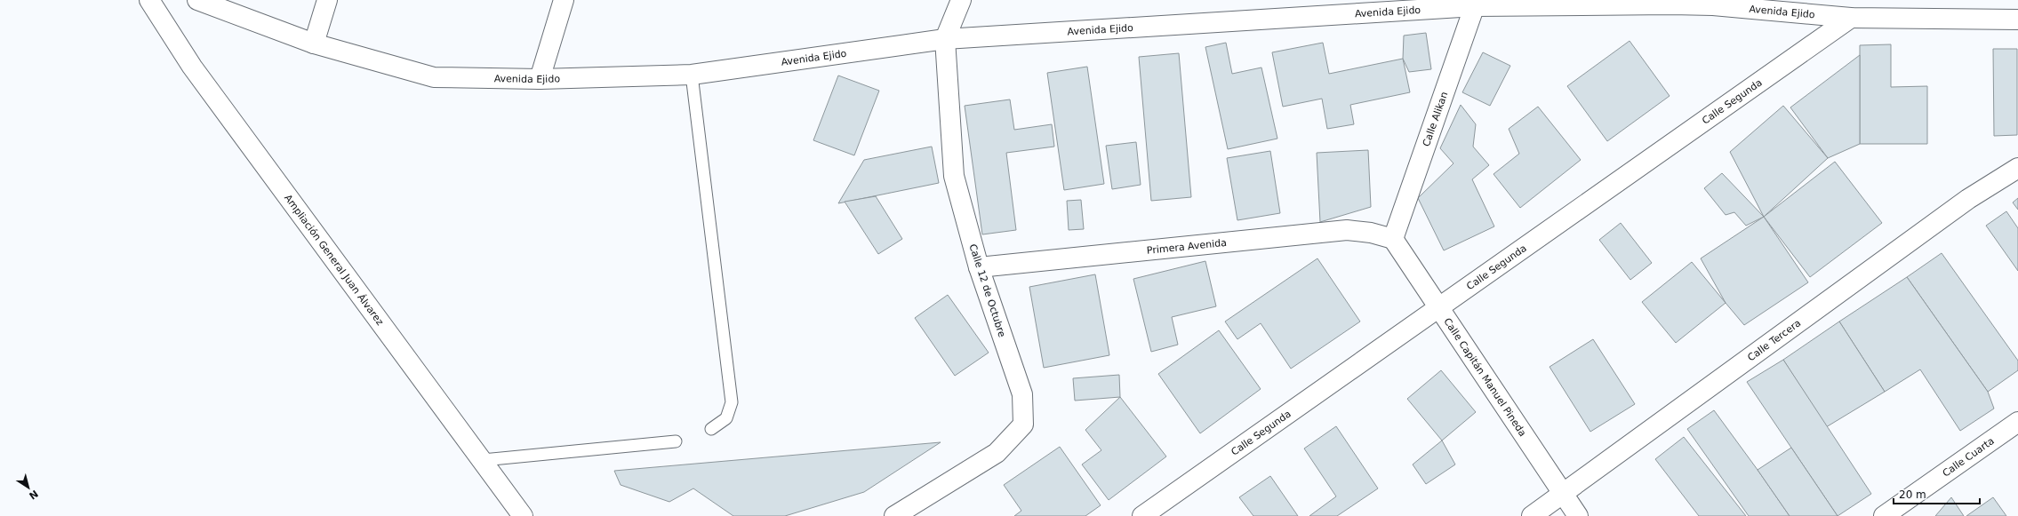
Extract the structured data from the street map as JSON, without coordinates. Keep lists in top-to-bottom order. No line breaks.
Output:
{"streets":{"street":["Avenida Ejido","Calle Segunda","Calle Alikan","Primera Avenida","Ampliación General Juan Álvarez","Calle 12 de Octubre","Calle Tercera","Calle Capitán Manuel Pineda","Calle Cuarta"]},"crossings":[["Avenida Ejido","Calle Segunda"],["Avenida Ejido","Calle Alikan"],["Avenida Ejido","Calle 12 de Octubre"],["Calle Segunda","Calle Capitán Manuel Pineda"],["Calle Alikan","Primera Avenida"],["Calle Alikan","Calle Capitán Manuel Pineda"],["Primera Avenida","Calle 12 de Octubre"],["Primera Avenida","Calle Capitán Manuel Pineda"],["Calle Tercera","Calle Capitán Manuel Pineda"]],"scale_bar":"20 m","north":"bottom right"}
